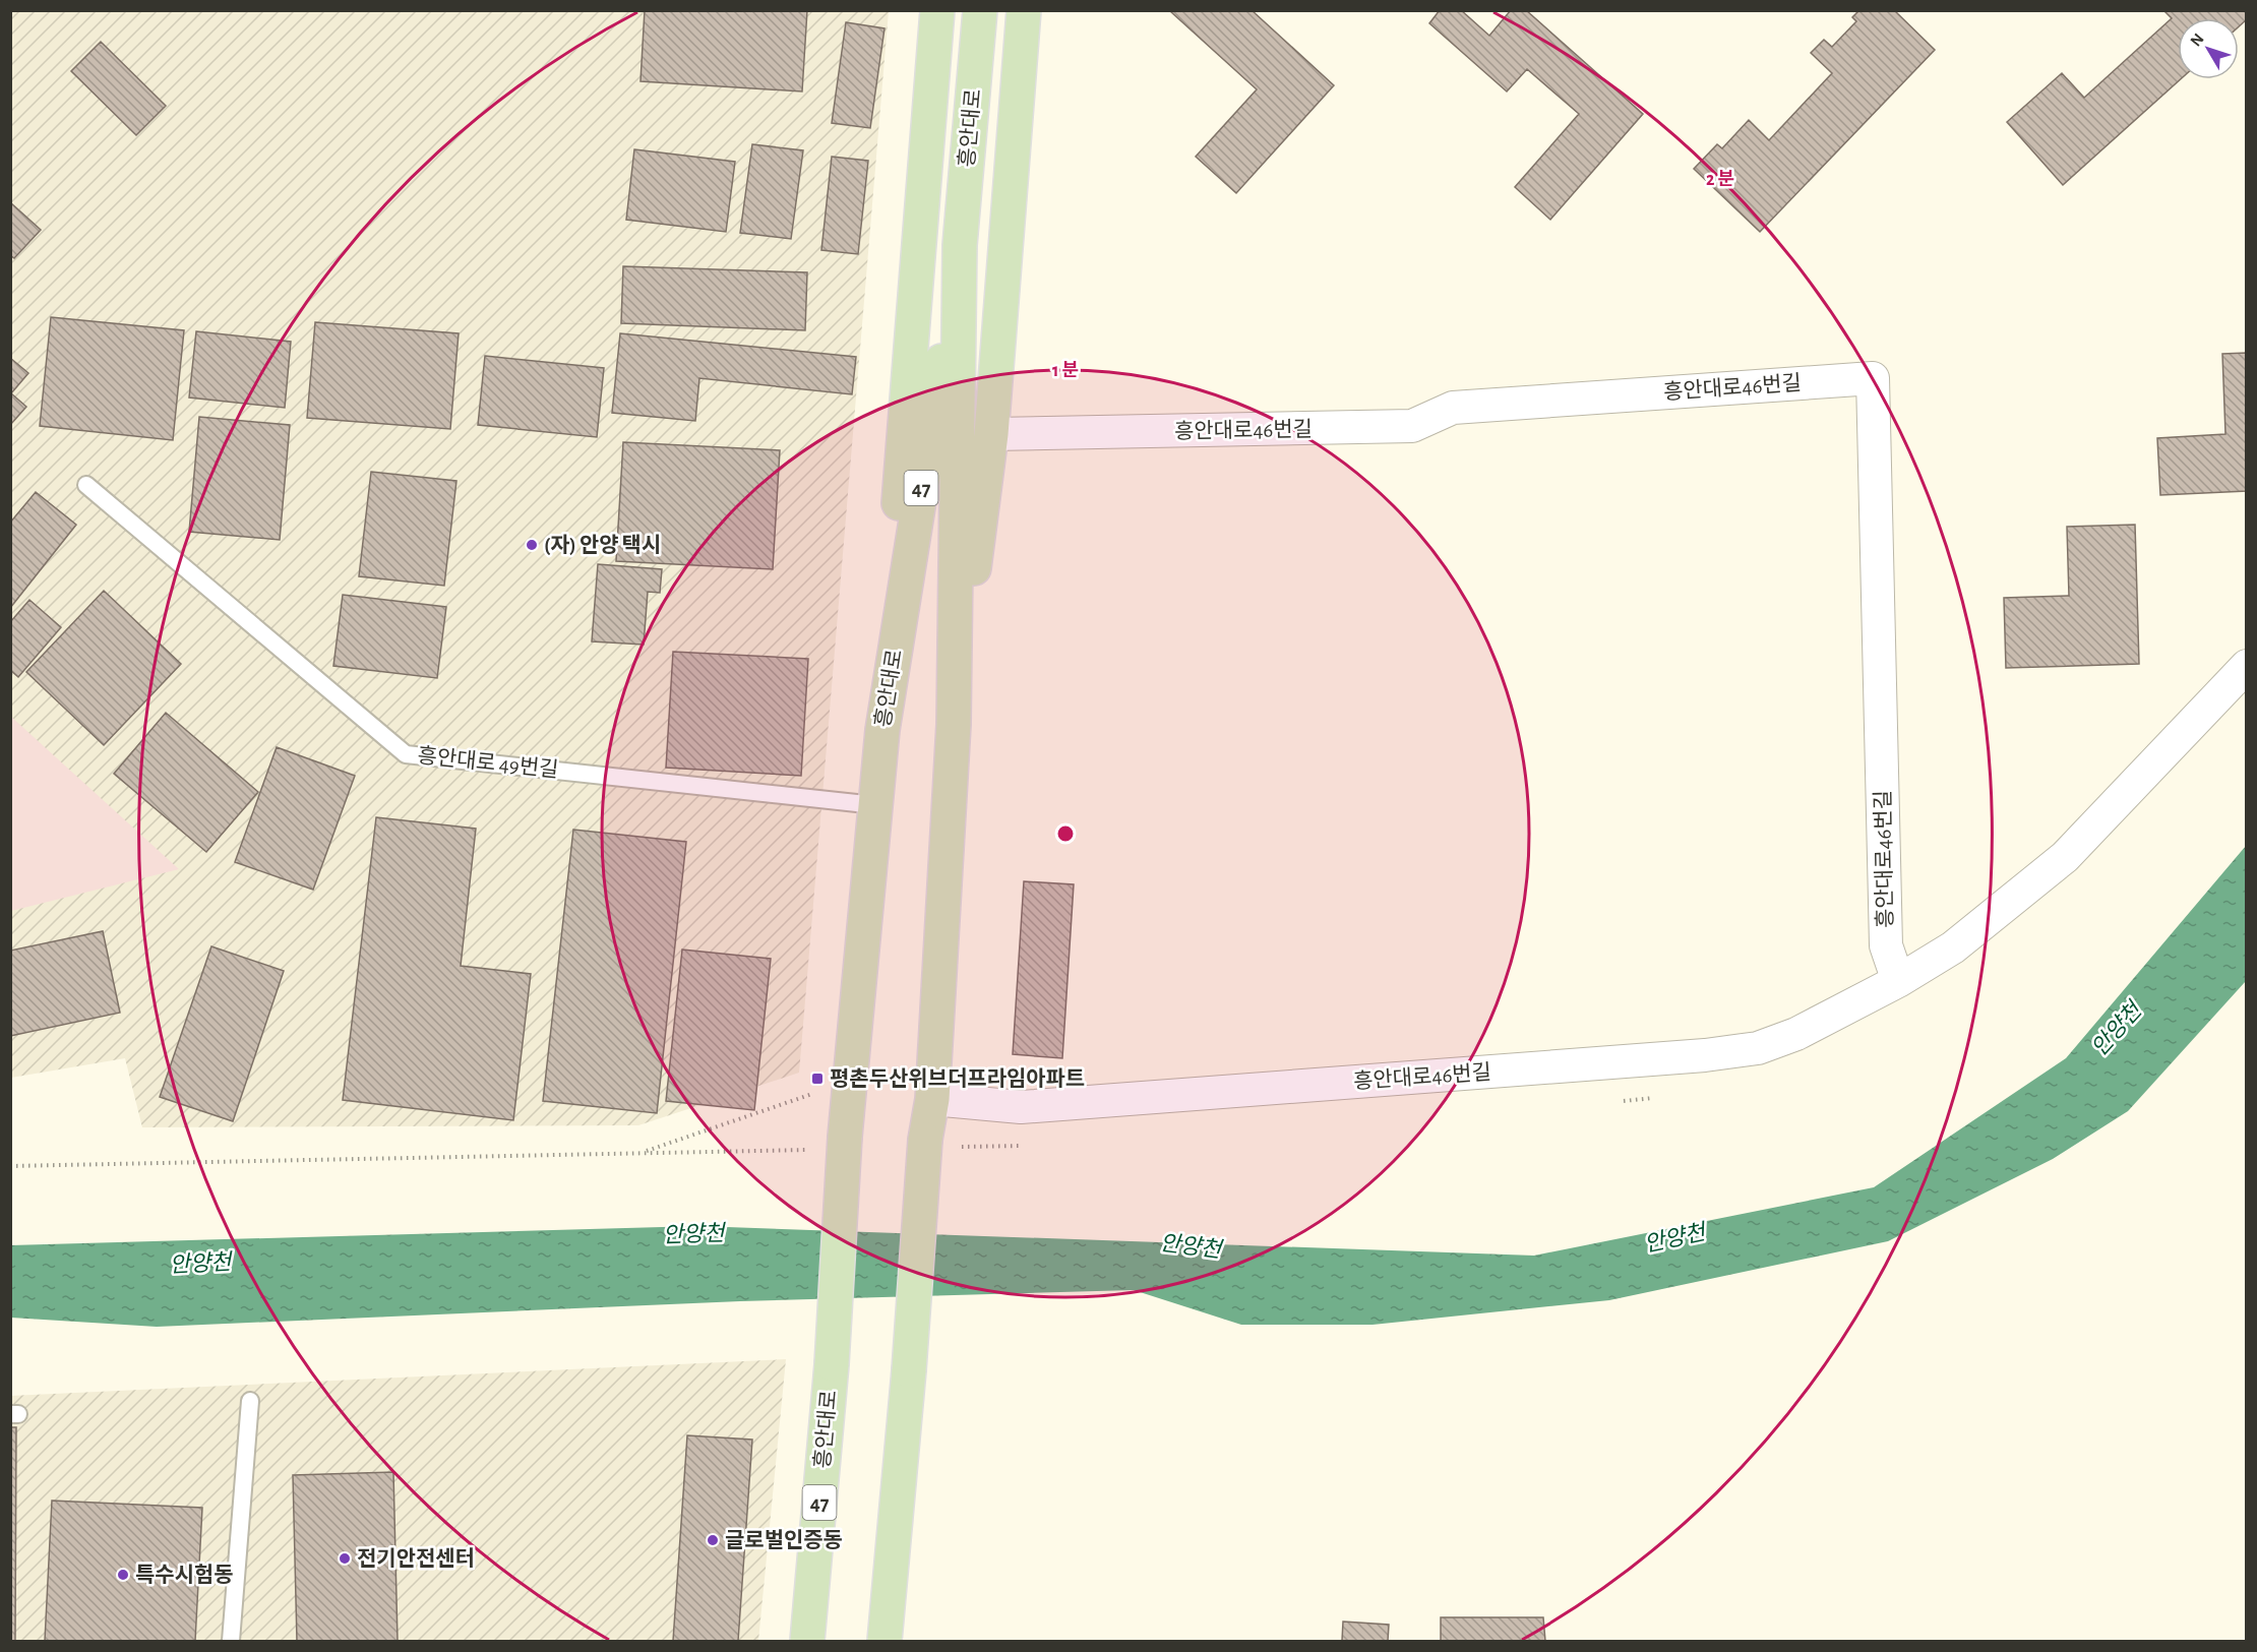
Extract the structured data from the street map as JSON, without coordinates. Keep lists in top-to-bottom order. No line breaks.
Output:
{"streets":{"main road":["흥안대로","47"],"street":["흥안대로46번길"],"lane":["흥안대로 49번길"]},"crossings":[["흥안대로","흥안대로46번길"],["흥안대로","흥안대로 49번길"]],"water":["안양천"],"places":{"other":["(자) 안양 택시","글로벌인증동","전기안전센터","특수시험동"],"transit":["평촌두산위브더프라임아파트"]},"north":"top left","rings":["2 분","1 분"]}
